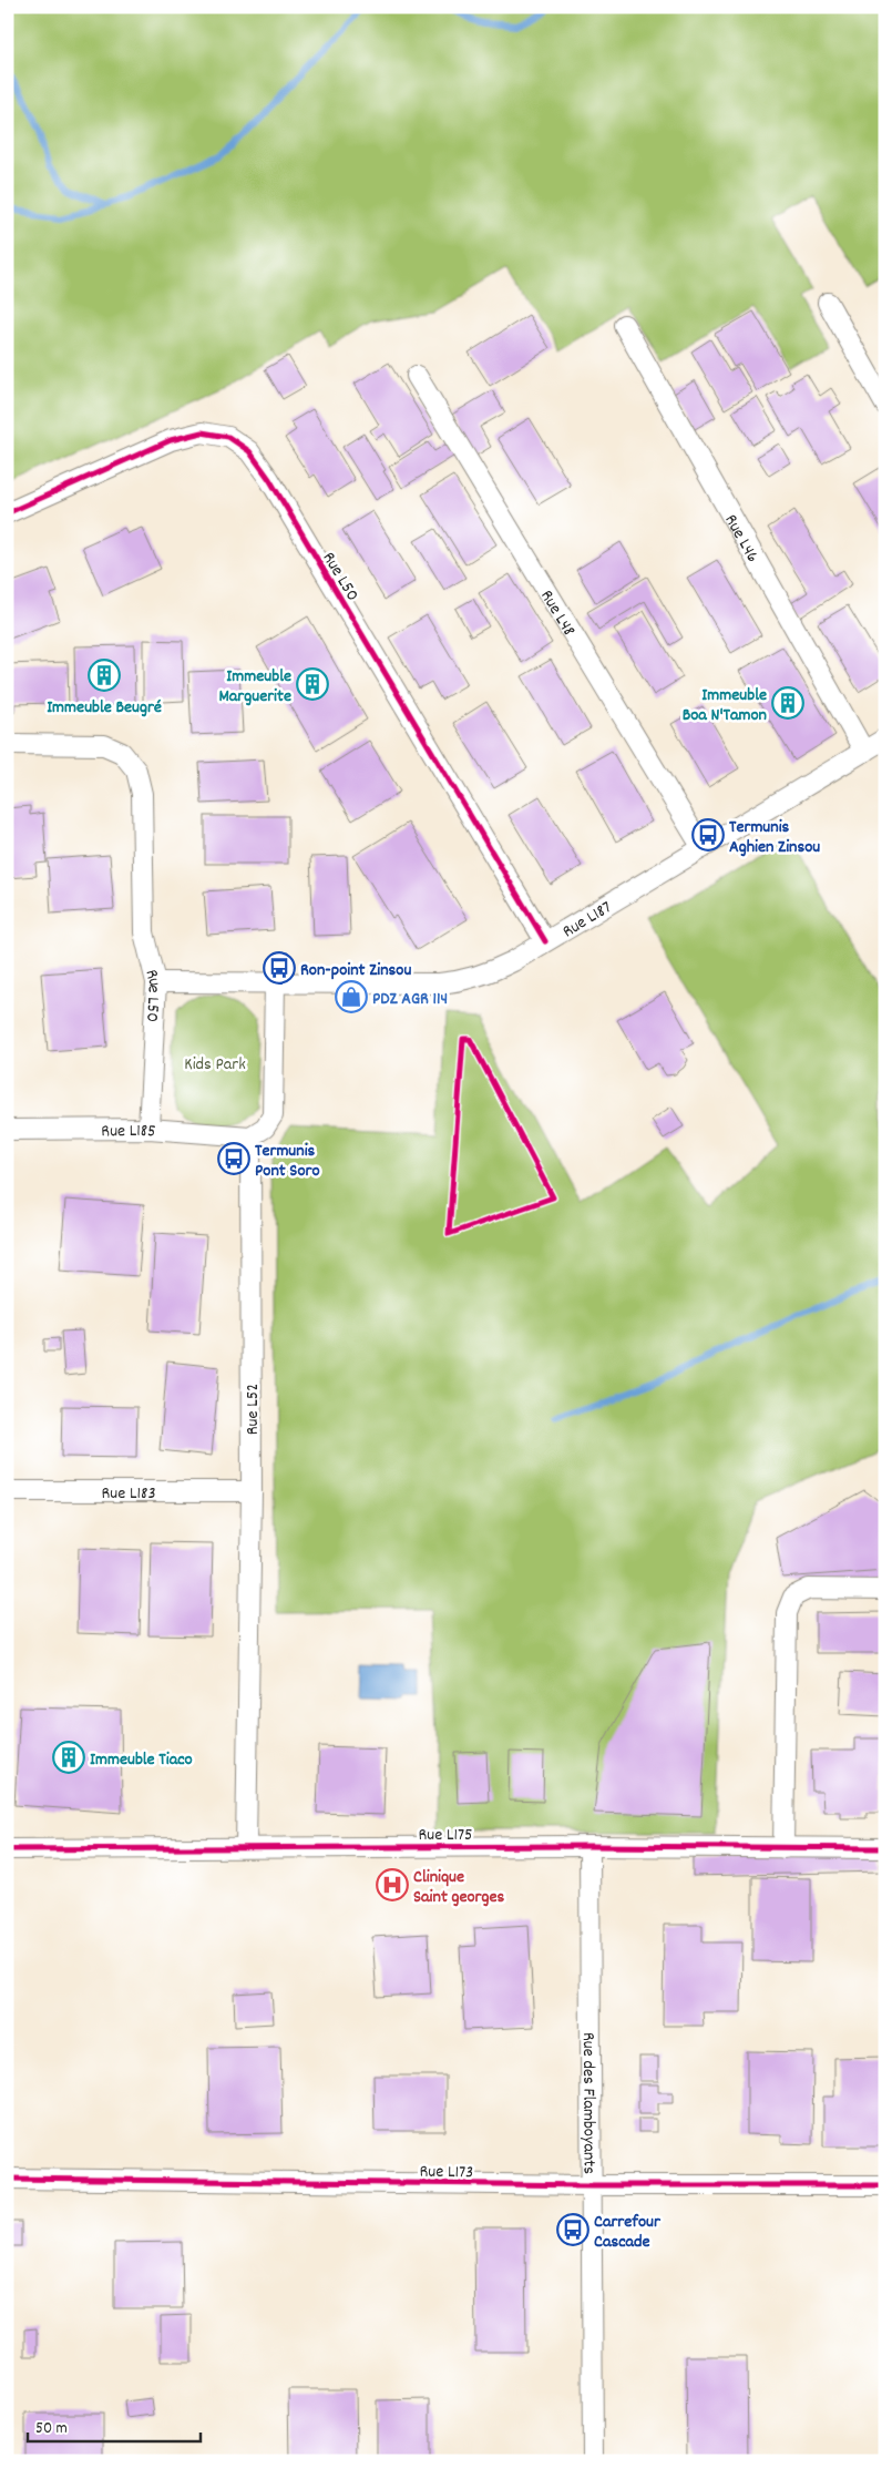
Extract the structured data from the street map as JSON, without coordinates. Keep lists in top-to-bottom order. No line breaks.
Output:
{"streets":{"street":["Rue L46","Rue L50","Rue L48","Rue L187","Rue L185","Rue L52","Rue L183","Rue L175","Rue des Flamboyants","Rue L173"]},"crossings":[["Rue L46","Rue L187"],["Rue L50","Rue L187"],["Rue L50","Rue L185"],["Rue L48","Rue L187"],["Rue L185","Rue L52"],["Rue L52","Rue L183"],["Rue L52","Rue L175"],["Rue L175","Rue des Flamboyants"],["Rue des Flamboyants","Rue L173"]],"parks":["Kids Park"],"places":{"building":["Immeuble Beugré","Immeuble Marguerite","Immeuble Boa N'Tamon","Immeuble Tiaco"],"bus stop":["Termunis Aghien Zinsou","Ron-point Zinsou","Termunis Pont Soro","Carrefour Cascade"],"shop":["PDZ AGR 114"],"hospital":["Clinique Saint georges"]},"scale_bar":"50 m"}
